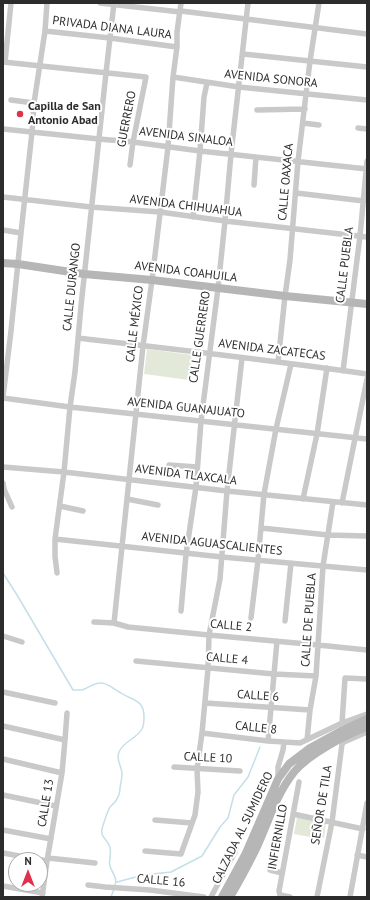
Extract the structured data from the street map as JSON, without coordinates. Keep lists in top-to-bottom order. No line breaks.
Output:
{"streets":{"main road":["AVENIDA COAHUILA","CALZADA AL SUMIDERO"],"street":["PRIVADA DIANA LAURA","AVENIDA SONORA","GUERRERO","AVENIDA SINALOA","CALLE OAXACA","AVENIDA CHIHUAHUA","CALLE PUEBLA","CALLE DURANGO","CALLE MÉXICO","CALLE GUERRERO","AVENIDA ZACATECAS","AVENIDA GUANAJUATO","AVENIDA TLAXCALA","AVENIDA AGUASCALIENTES","CALLE DE PUEBLA","CALLE 2","CALLE 4","CALLE 6","CALLE 8","CALLE 10","CALLE 13","SEÑOR DE TILA","INFIERNILLO","CALLE 16"]},"crossings":[["PRIVADA DIANA LAURA","CALLE DURANGO"],["PRIVADA DIANA LAURA","CALLE MÉXICO"],["AVENIDA SONORA","CALLE OAXACA"],["AVENIDA SONORA","CALLE MÉXICO"],["AVENIDA SONORA","CALLE GUERRERO"],["GUERRERO","AVENIDA SINALOA"],["GUERRERO","CALLE DURANGO"],["AVENIDA SINALOA","CALLE OAXACA"],["AVENIDA SINALOA","CALLE PUEBLA"],["AVENIDA SINALOA","CALLE DURANGO"],["AVENIDA SINALOA","CALLE MÉXICO"],["AVENIDA SINALOA","CALLE GUERRERO"],["CALLE OAXACA","AVENIDA CHIHUAHUA"],["CALLE OAXACA","AVENIDA COAHUILA"],["CALLE OAXACA","AVENIDA ZACATECAS"],["AVENIDA CHIHUAHUA","CALLE PUEBLA"],["AVENIDA CHIHUAHUA","CALLE DURANGO"],["AVENIDA CHIHUAHUA","CALLE MÉXICO"],["AVENIDA CHIHUAHUA","CALLE GUERRERO"],["CALLE PUEBLA","AVENIDA COAHUILA"],["CALLE PUEBLA","AVENIDA ZACATECAS"],["AVENIDA COAHUILA","CALLE DURANGO"],["AVENIDA COAHUILA","CALLE MÉXICO"],["AVENIDA COAHUILA","CALLE GUERRERO"],["CALLE DURANGO","AVENIDA ZACATECAS"],["CALLE DURANGO","AVENIDA GUANAJUATO"],["CALLE DURANGO","AVENIDA TLAXCALA"],["CALLE DURANGO","AVENIDA AGUASCALIENTES"],["CALLE MÉXICO","AVENIDA ZACATECAS"],["CALLE MÉXICO","AVENIDA GUANAJUATO"],["CALLE MÉXICO","AVENIDA TLAXCALA"],["CALLE MÉXICO","AVENIDA AGUASCALIENTES"],["CALLE MÉXICO","CALLE 2"],["CALLE GUERRERO","AVENIDA ZACATECAS"],["CALLE GUERRERO","AVENIDA GUANAJUATO"],["CALLE GUERRERO","AVENIDA TLAXCALA"],["CALLE GUERRERO","AVENIDA AGUASCALIENTES"],["AVENIDA TLAXCALA","CALLE DE PUEBLA"],["AVENIDA AGUASCALIENTES","CALLE DE PUEBLA"],["CALLE DE PUEBLA","CALLE 2"],["CALLE DE PUEBLA","CALLE 4"],["CALLE DE PUEBLA","CALLE 6"],["CALLE DE PUEBLA","CALLE 8"]],"places":["Capilla de San Antonio Abad"],"north":"top"}
